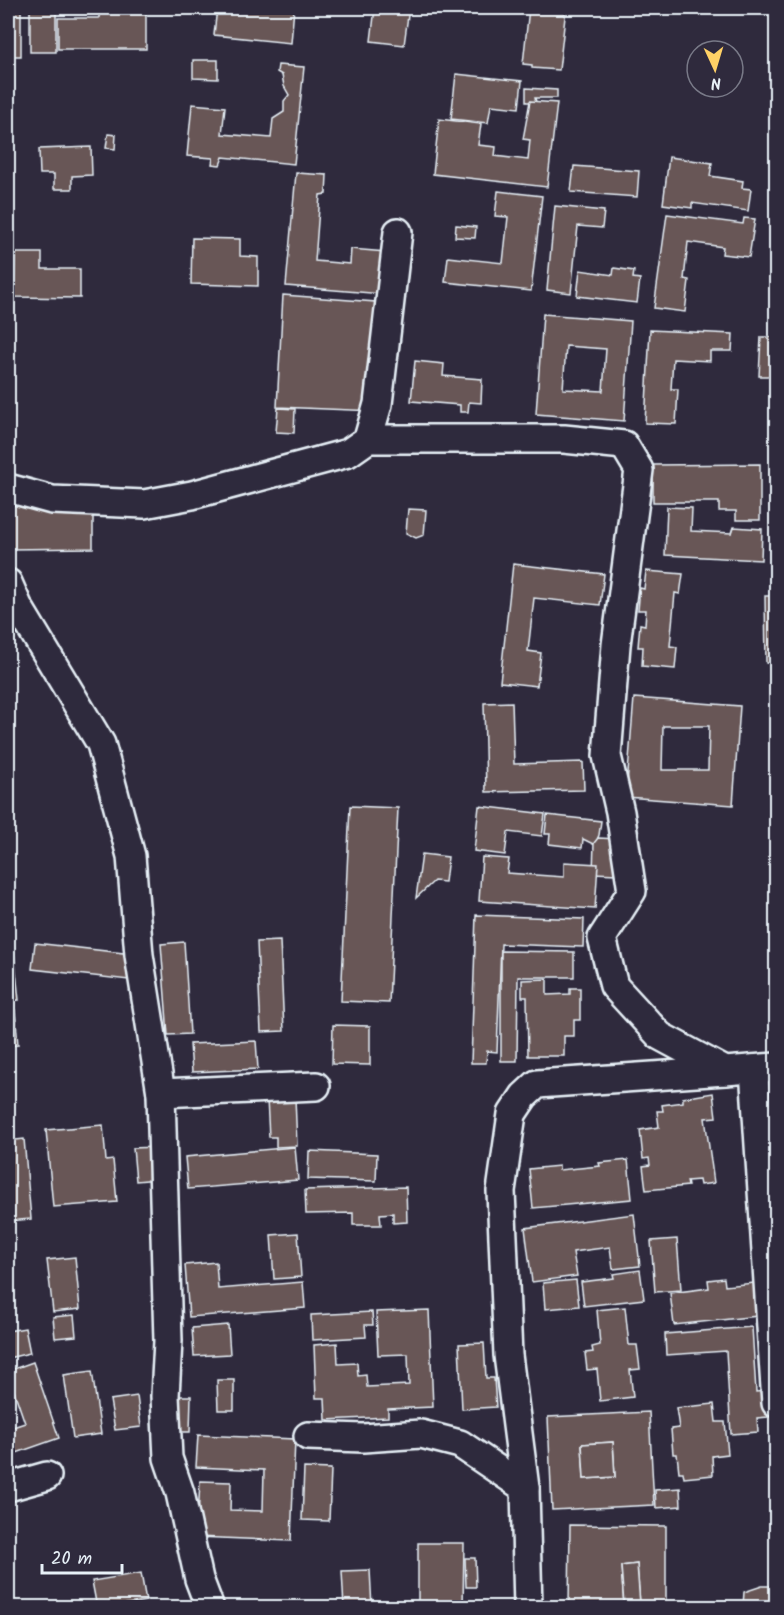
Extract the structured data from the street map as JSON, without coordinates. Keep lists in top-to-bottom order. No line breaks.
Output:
{"scale_bar":"20 m","north":"bottom"}
